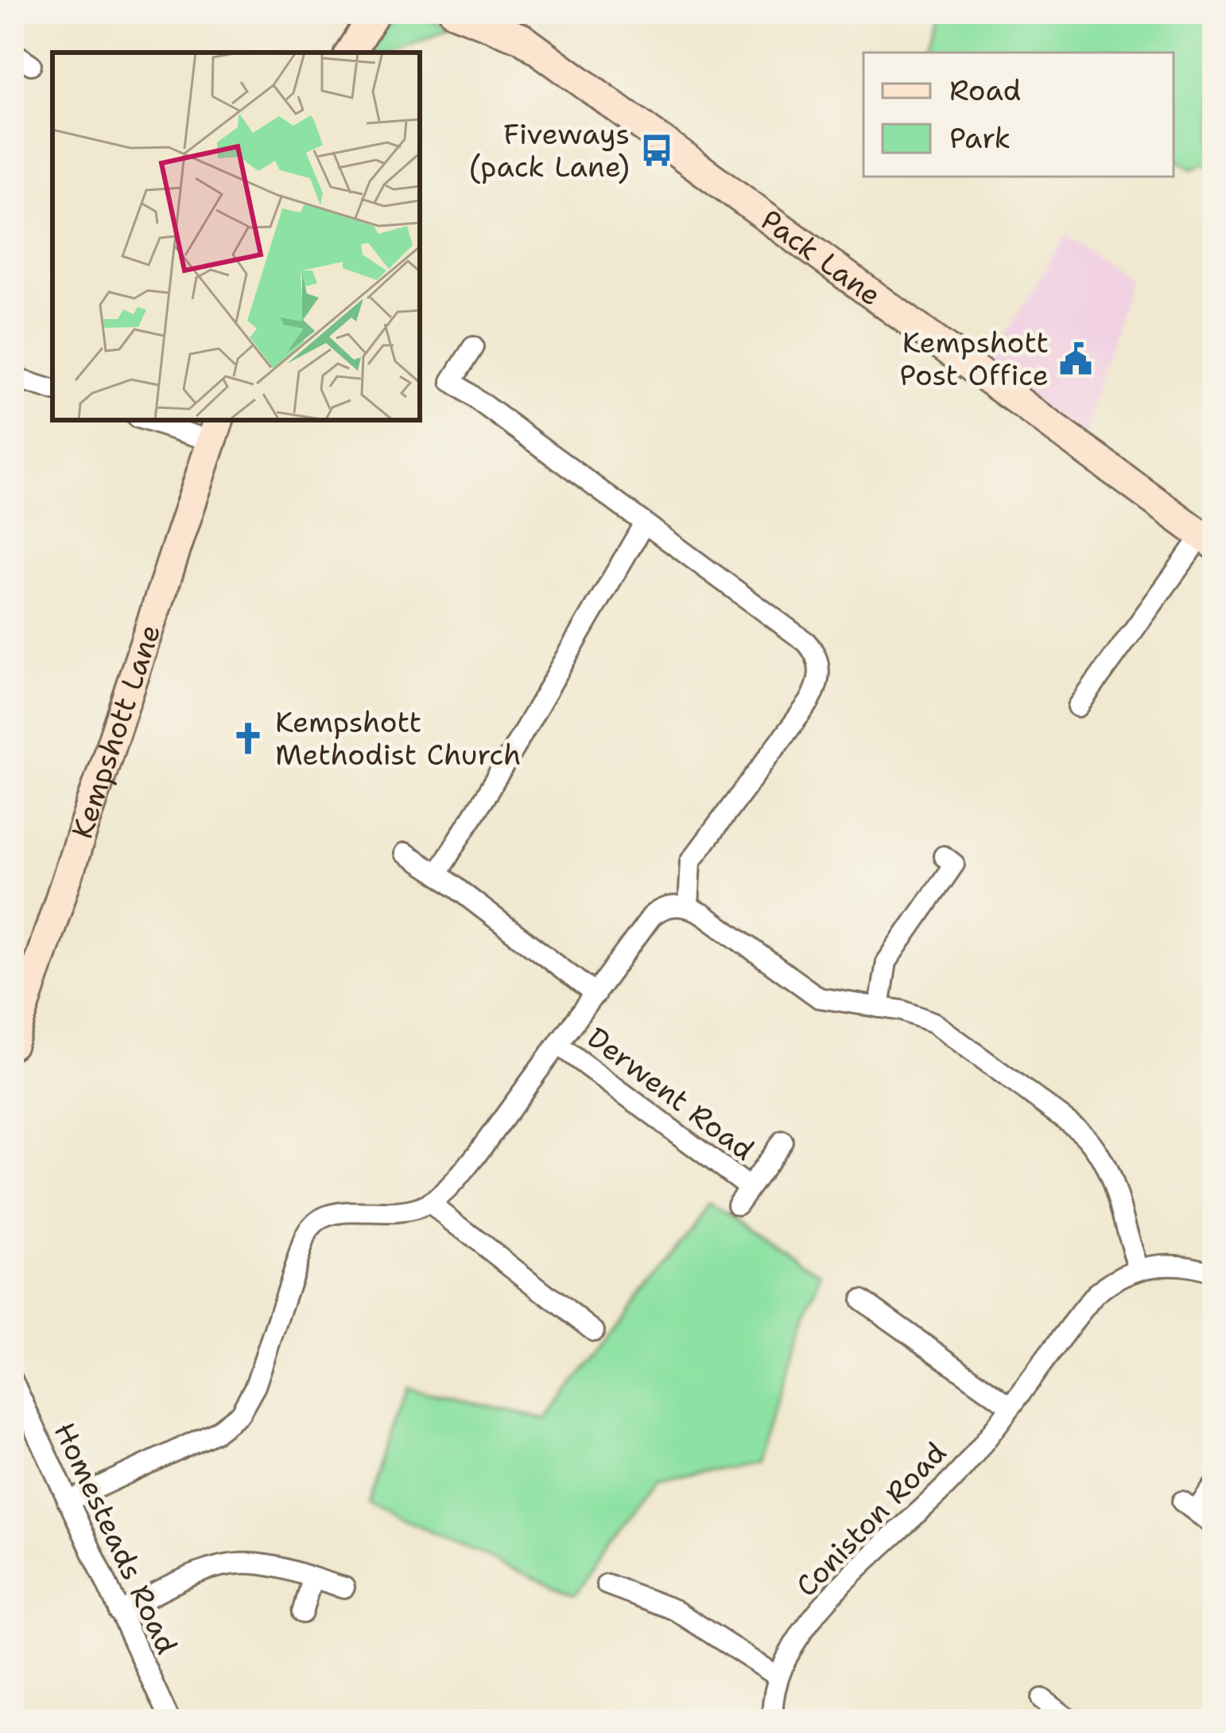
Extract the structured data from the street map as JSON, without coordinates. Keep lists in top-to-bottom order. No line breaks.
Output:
{"streets":{"street":["Pack Lane","Kempshott Lane","Derwent Road","Coniston Road","Homesteads Road"]},"places":{"bus stop":["Fiveways (pack Lane)"],"public building":["Kempshott Post Office"],"church":["Kempshott Methodist Church"]},"legend":["Road","Park"]}
